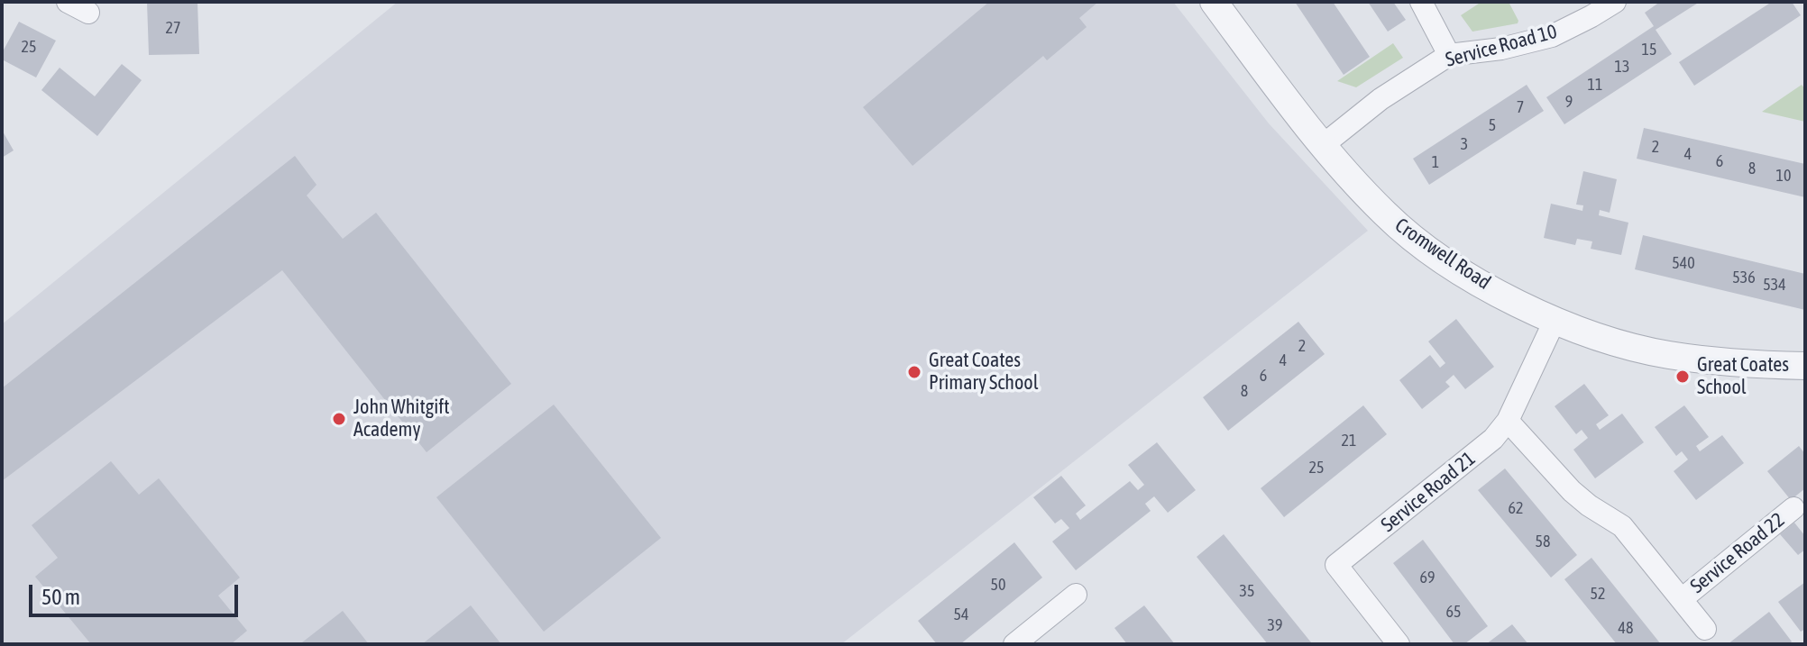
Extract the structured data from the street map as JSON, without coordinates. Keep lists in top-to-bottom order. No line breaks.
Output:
{"streets":{"street":["Service Road 10","Cromwell Road","Service Road 21","Service Road 22"]},"crossings":[["Service Road 10","Cromwell Road"],["Cromwell Road","Service Road 21"],["Service Road 21","Service Road 22"]],"places":["Great Coates Primary School","Great Coates School","John Whitgift Academy"],"house_numbers":["27","25","15","13","11","9","7","5","3","2","4","6","1","8","10","540","536","534","2","4","6","8","21","25","62","58","69","50","35","52","65","54","39","48"],"scale_bar":"50 m"}
